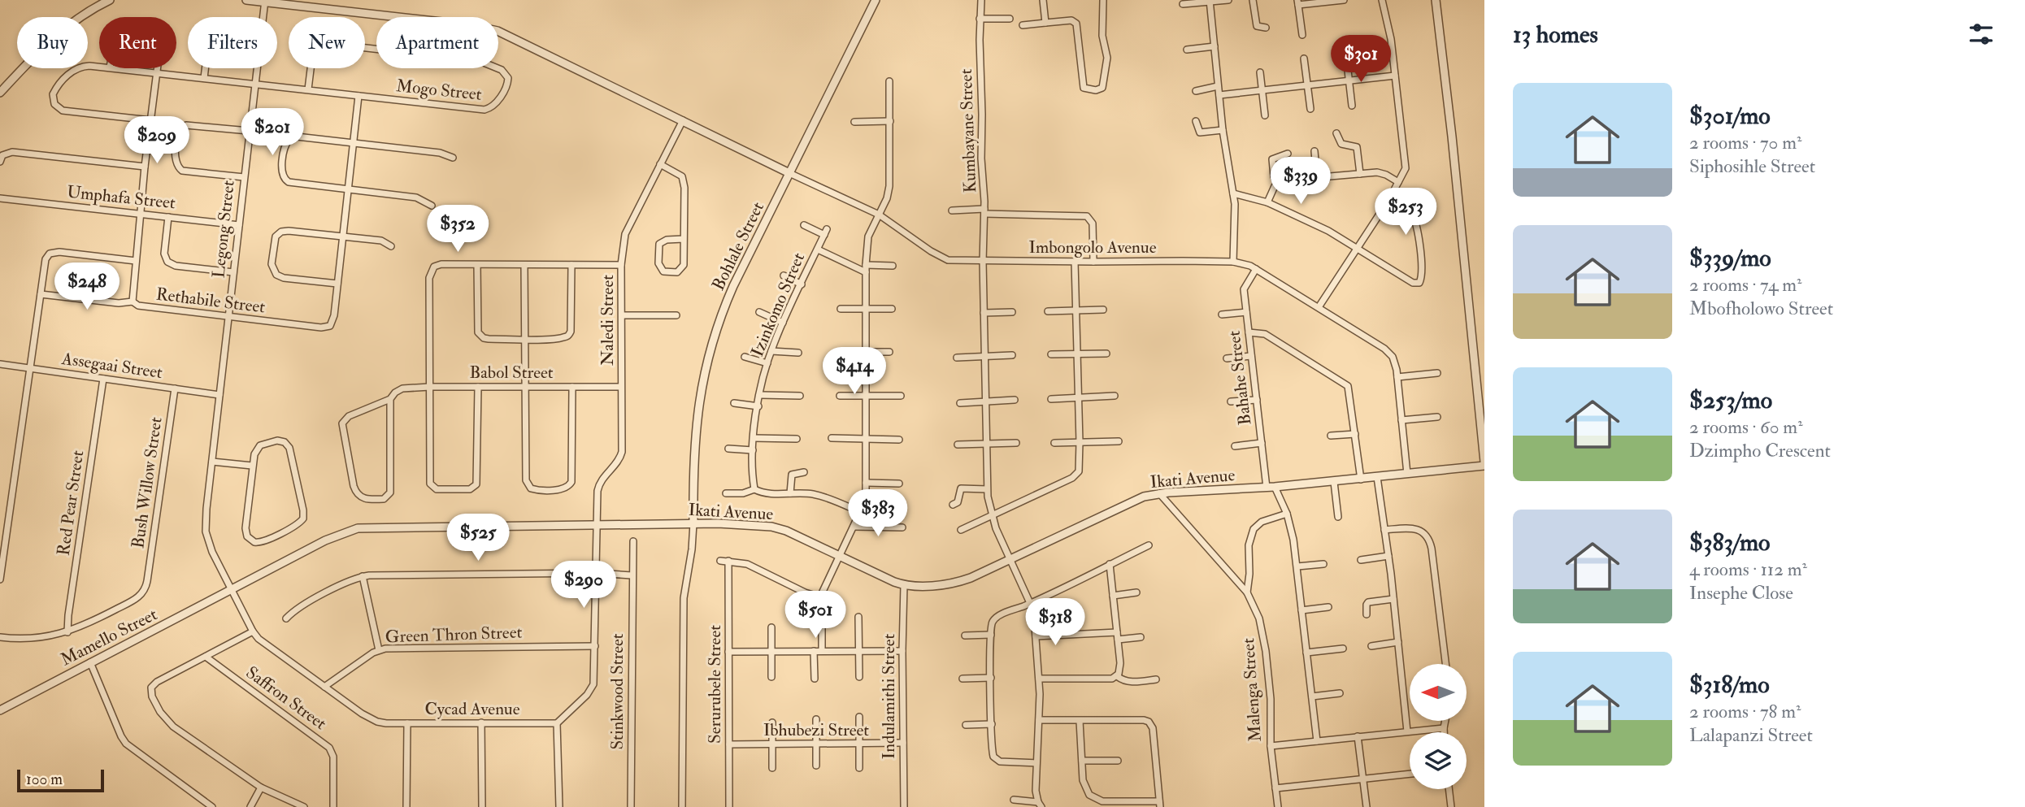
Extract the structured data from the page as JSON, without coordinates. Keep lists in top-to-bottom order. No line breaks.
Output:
{"streets":{"street":["Mogo Street","Kumbayane Street","Umphafa Street","Legong Street","Bohlale Street","Imbongolo Avenue","Rethabile Street","Izinkomo Street","Naledi Street","Assegaai Street","Babol Street","Bahahe Street","Ikati Avenue","Bush Willow Street","Red Pear Street","Green Thron Street","Mamello Street","Serurubele Street","Malenga Street","Stinkwood Street","Indulamithi Street","Saffron Street","Cycad Avenue","Ibhubezi Street"]},"crossings":[["Mogo Street","Legong Street"],["Mogo Street","Rethabile Street"],["Kumbayane Street","Imbongolo Avenue"],["Kumbayane Street","Ikati Avenue"],["Umphafa Street","Legong Street"],["Umphafa Street","Rethabile Street"],["Legong Street","Rethabile Street"],["Legong Street","Assegaai Street"],["Legong Street","Ikati Avenue"],["Legong Street","Mamello Street"],["Legong Street","Cycad Avenue"],["Bohlale Street","Imbongolo Avenue"],["Bohlale Street","Ikati Avenue"],["Imbongolo Avenue","Naledi Street"],["Imbongolo Avenue","Bahahe Street"],["Imbongolo Avenue","Ikati Avenue"],["Naledi Street","Babol Street"],["Naledi Street","Ikati Avenue"],["Assegaai Street","Bush Willow Street"],["Assegaai Street","Red Pear Street"],["Bahahe Street","Ikati Avenue"],["Bahahe Street","Malenga Street"],["Ikati Avenue","Mamello Street"],["Ikati Avenue","Indulamithi Street"],["Ikati Avenue","Cycad Avenue"],["Bush Willow Street","Red Pear Street"],["Green Thron Street","Cycad Avenue"],["Mamello Street","Cycad Avenue"],["Serurubele Street","Ibhubezi Street"],["Indulamithi Street","Ibhubezi Street"]],"scale_bar":"100 m","north":"left","page":{"heading":"13 homes","chip":["Buy","Rent","Filters","New","Apartment"],"price":["$301","$201","$209","$339","$253","$352","$248","$414","$383","$525","$290","$501","$318"],"list":[{"name":"$301/mo","note":"2 rooms · 70 m² · Siphosihle Street"},{"name":"$339/mo","note":"2 rooms · 74 m² · Mbofholowo Street"},{"name":"$253/mo","note":"2 rooms · 60 m² · Dzimpho Crescent"},{"name":"$383/mo","note":"4 rooms · 112 m² · Insephe Close"},{"name":"$318/mo","note":"2 rooms · 78 m² · Lalapanzi Street"}],"scale":"100 m"}}
